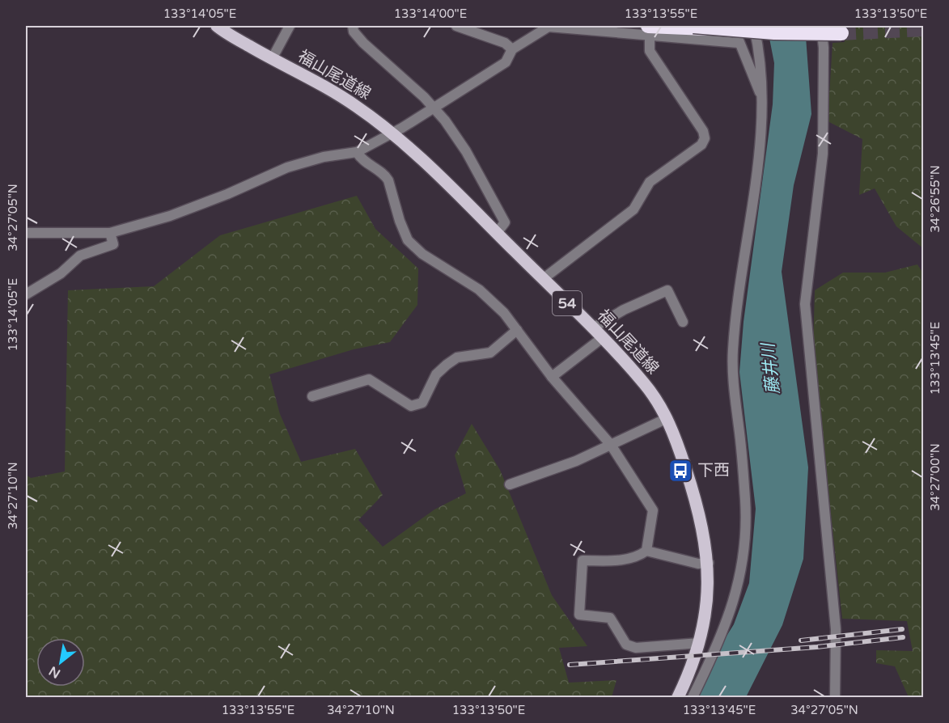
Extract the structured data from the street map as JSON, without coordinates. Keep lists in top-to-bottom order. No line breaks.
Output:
{"streets":{"main road":["福山尾道線","54"]},"water":["藤井川"],"places":{"bus stop":["下西"]},"north":"bottom left","coordinates":["133°14'05\"E","133°14'00\"E","133°13'55\"E","133°13'50\"E","34°26'55\"N","34°27'05\"N","133°13'45\"E","34°27'00\"N","34°27'10\"N"]}
